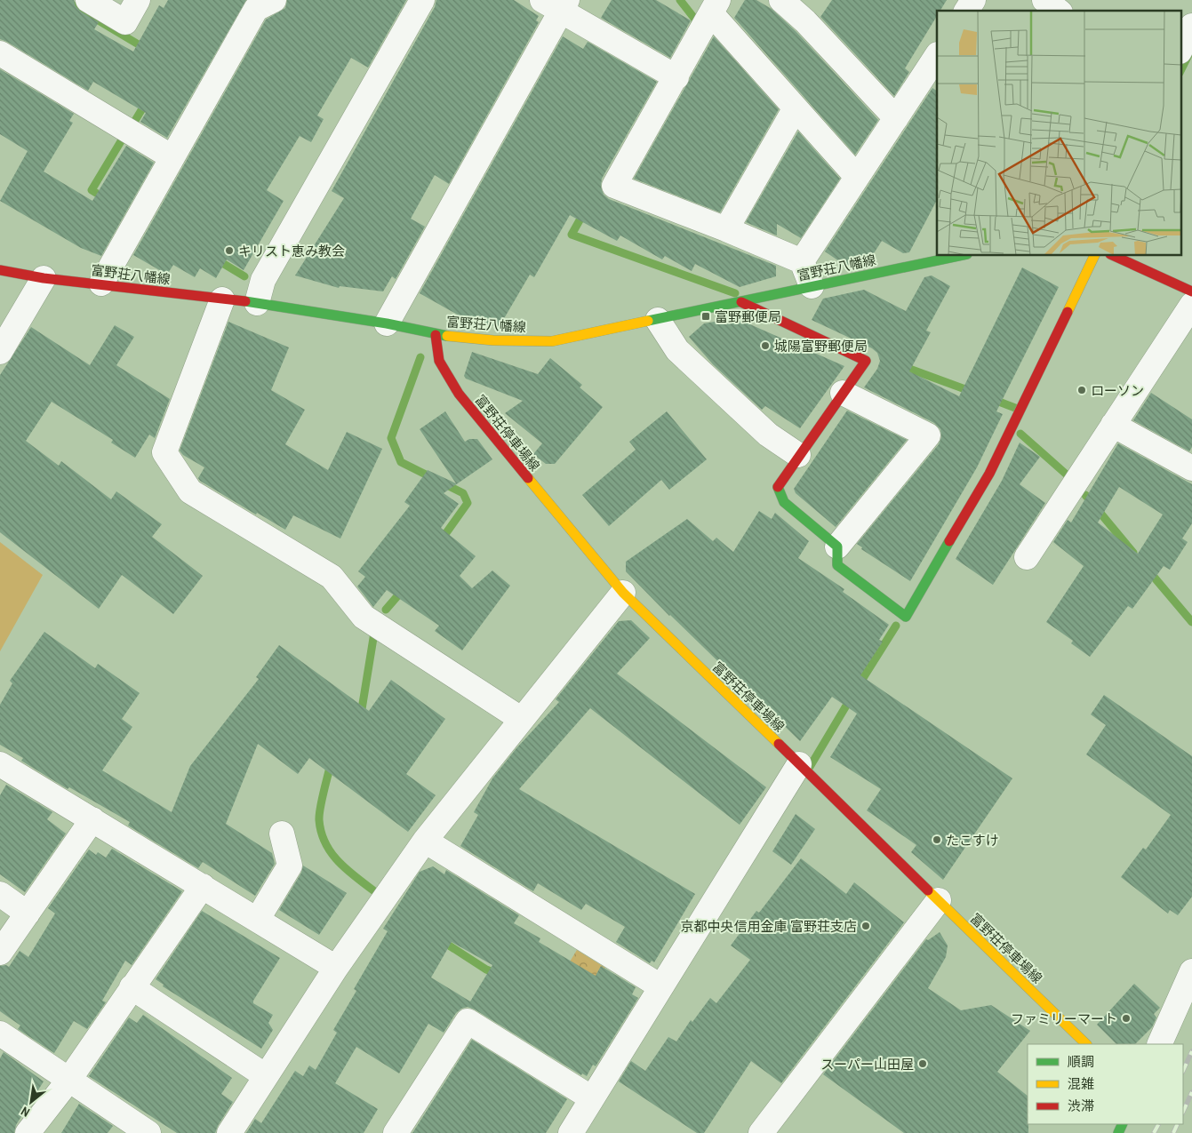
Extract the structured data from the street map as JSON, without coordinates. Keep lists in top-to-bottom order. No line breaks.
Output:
{"streets":{"main road":["富野荘八幡線","富野荘停車場線"]},"crossings":[["富野荘八幡線","富野荘停車場線"]],"places":{"other":["キリスト恵み教会","城陽富野郵便局","ローソン","たこすけ","京都中央信用金庫 富野荘支店","ファミリーマート","スーパー山田屋"],"transit":["富野郵便局"]},"legend":["順調","混雑","渋滞"],"north":"bottom left"}
